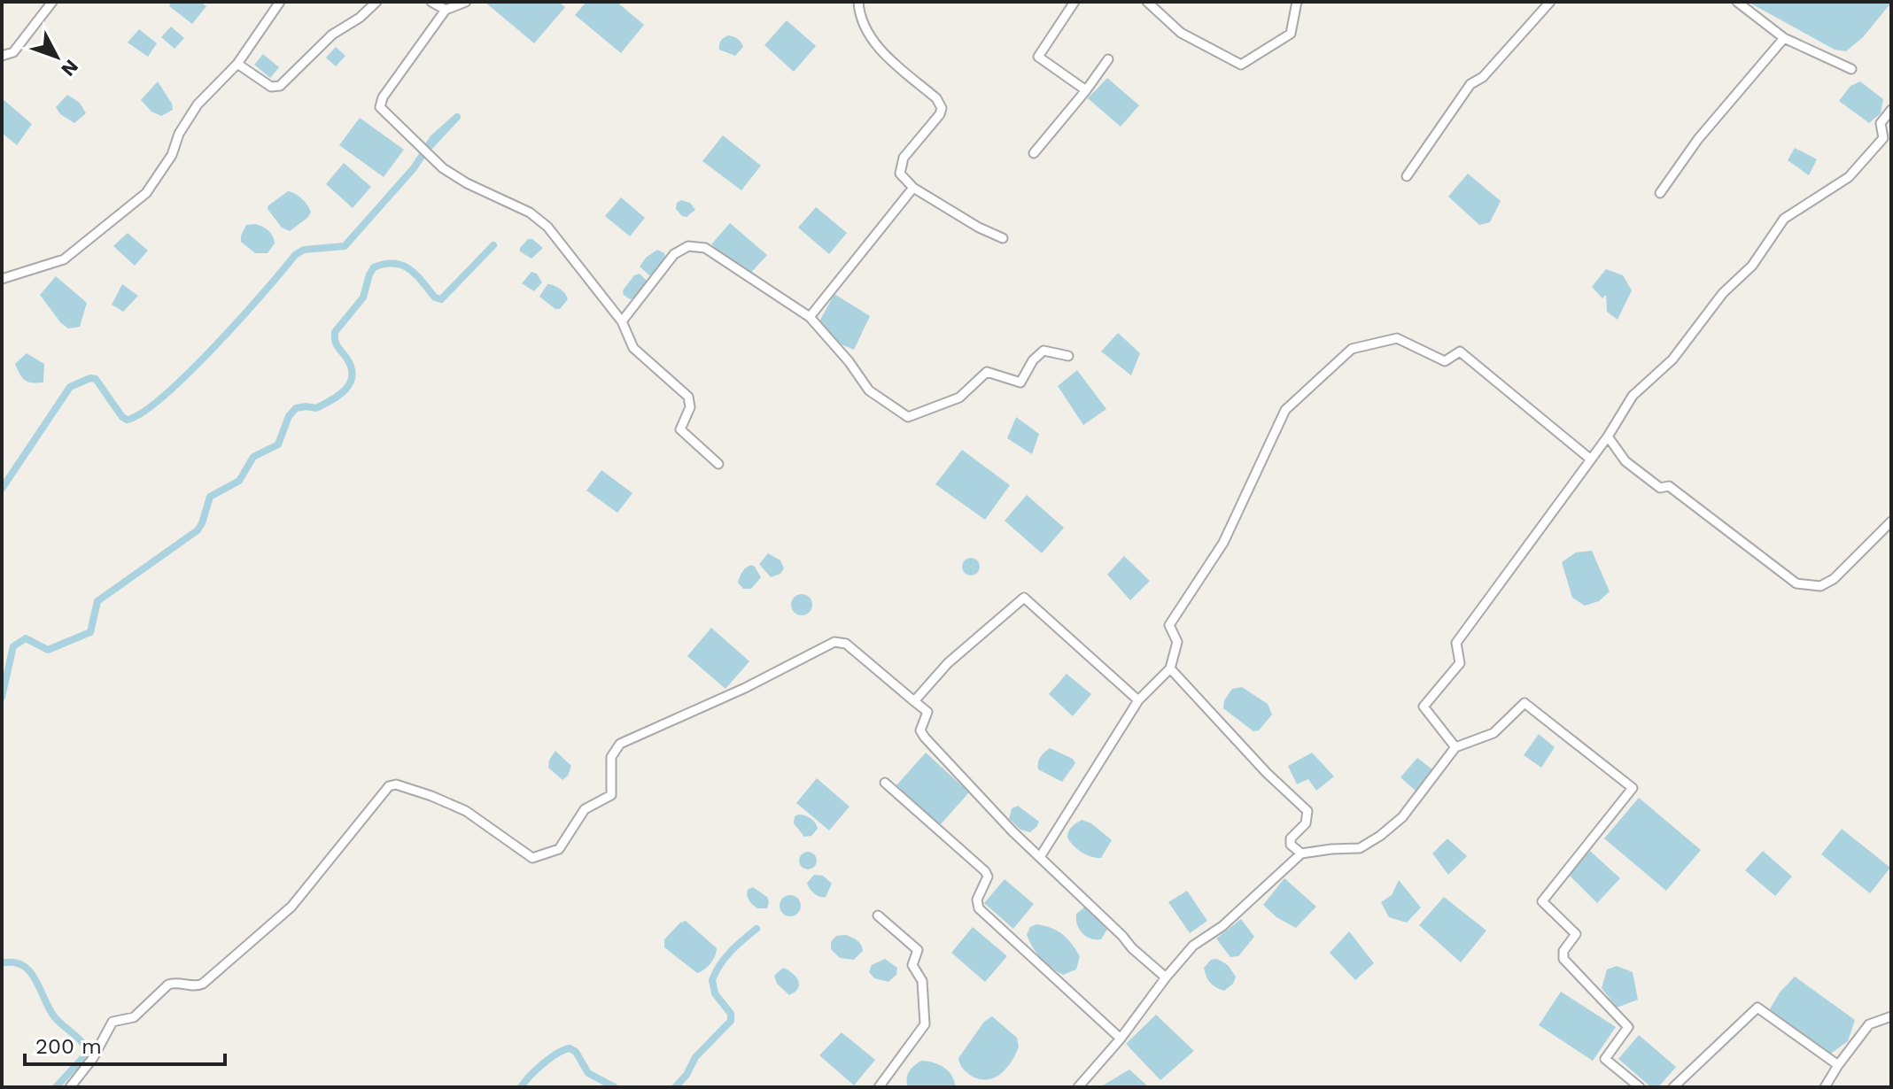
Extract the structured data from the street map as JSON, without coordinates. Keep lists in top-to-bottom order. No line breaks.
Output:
{"scale_bar":"200 m","north":"bottom right"}
